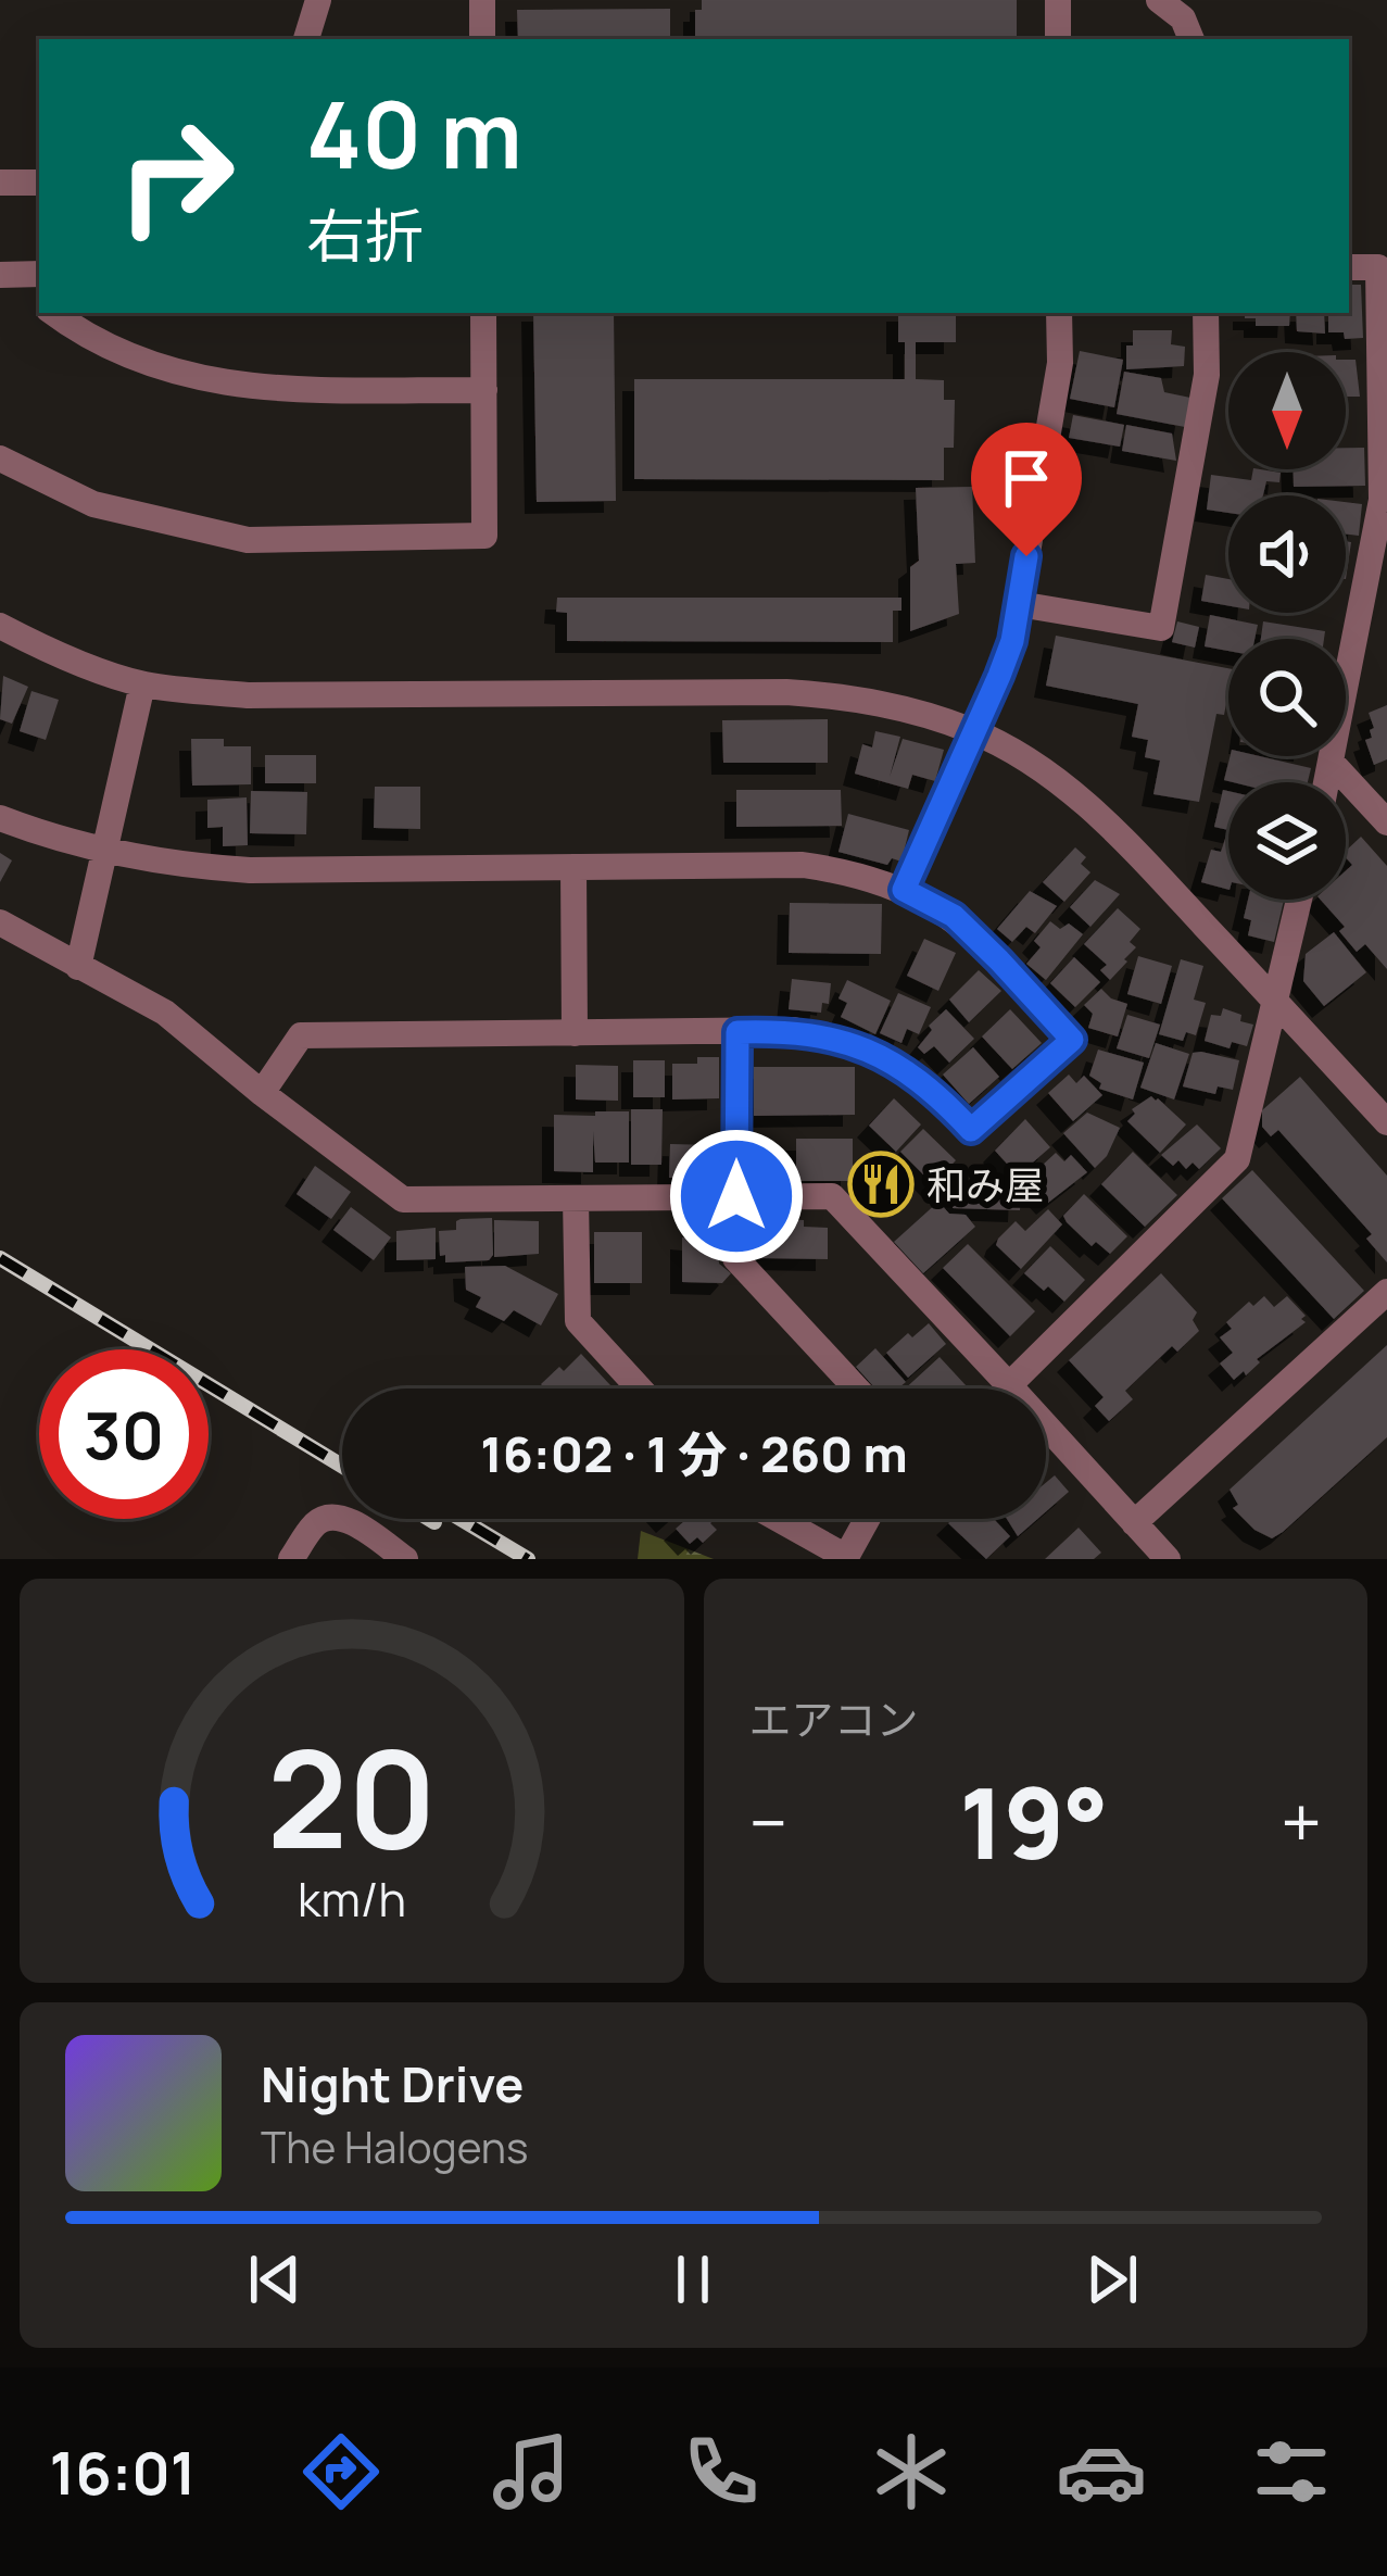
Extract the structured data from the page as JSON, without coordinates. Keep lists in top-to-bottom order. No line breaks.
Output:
{"places":{"restaurant":["和み屋"]},"north":"bottom","page":{"turn":["40 m","右折"],"limit":"30","trip":"16:02 · 1 分 · 260 m","tile":"エアコン","heat":["−","19°","+"],"song":["Night Drive","The Halogens"],"tabs":"16:01","gauge":["20","km/h"]}}
